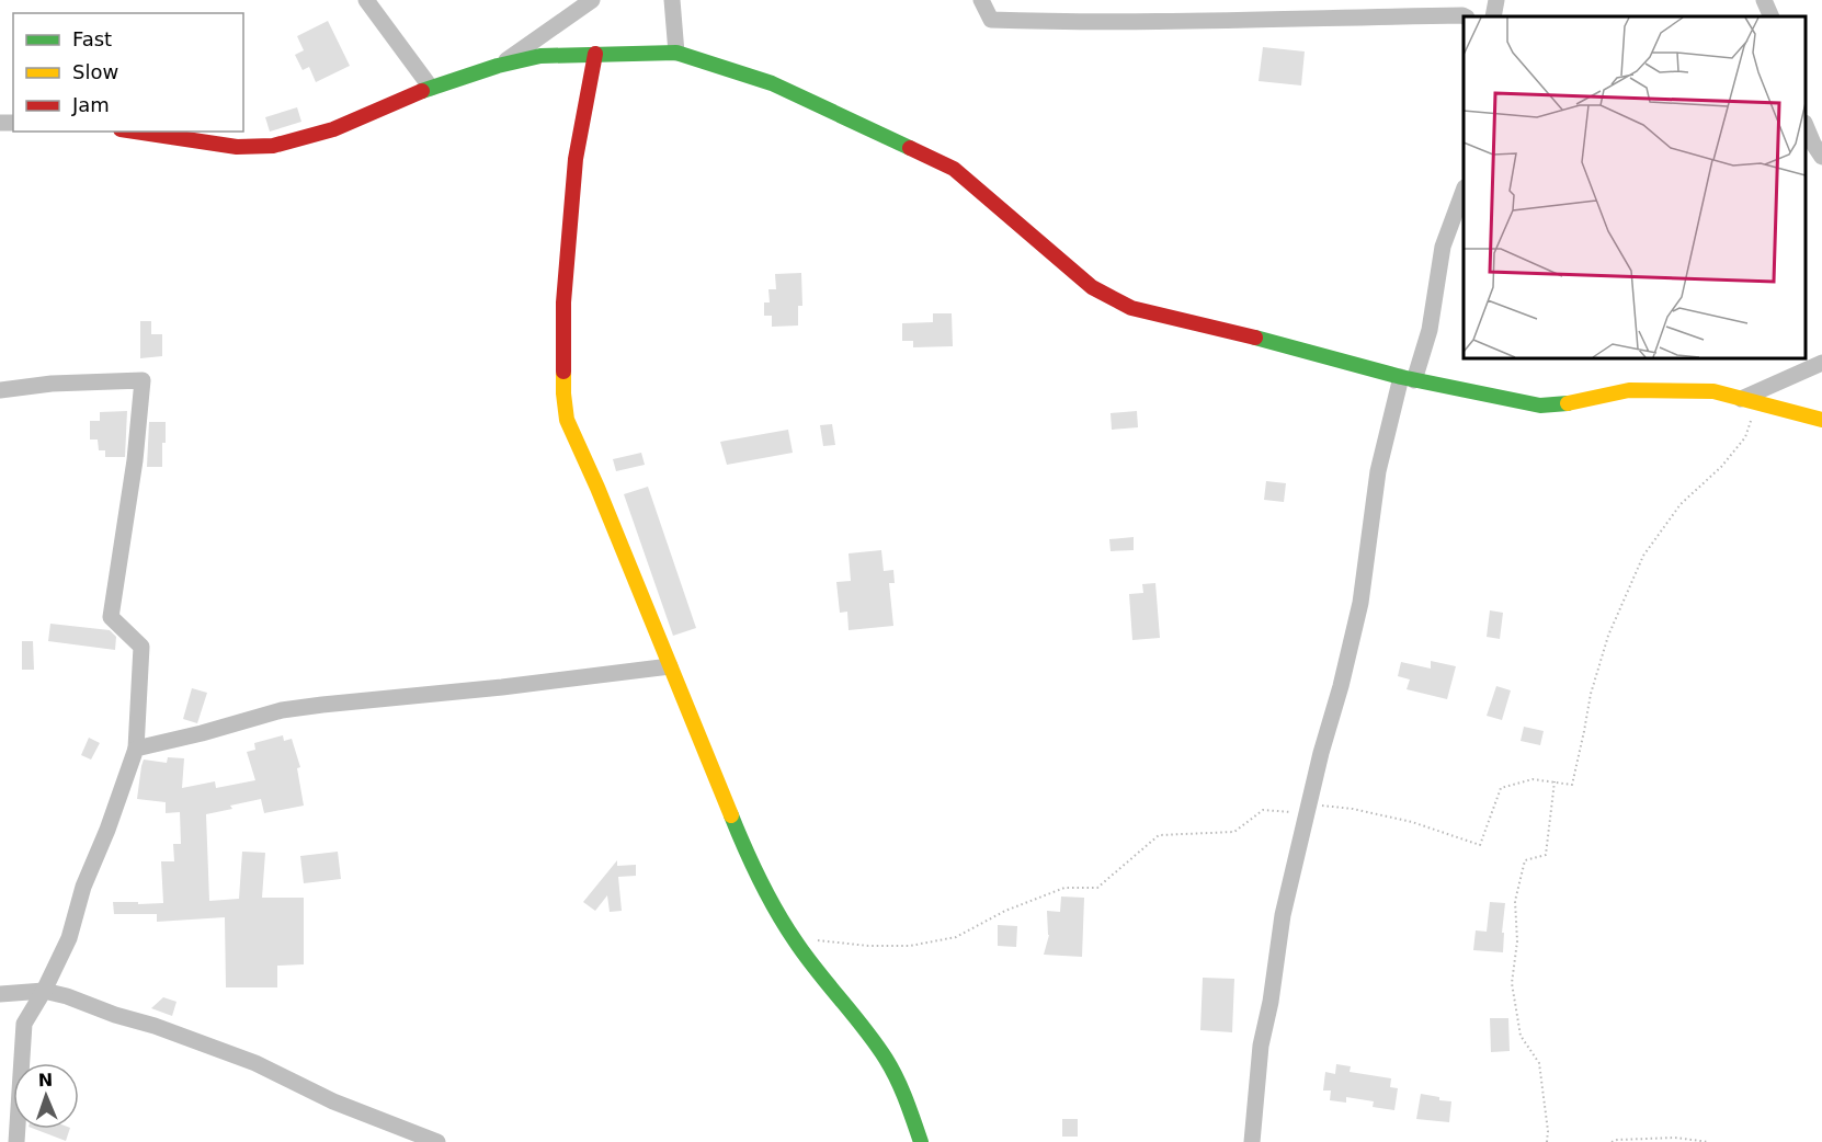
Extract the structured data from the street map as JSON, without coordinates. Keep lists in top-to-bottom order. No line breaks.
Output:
{"legend":["Fast","Slow","Jam"],"north":"top"}
